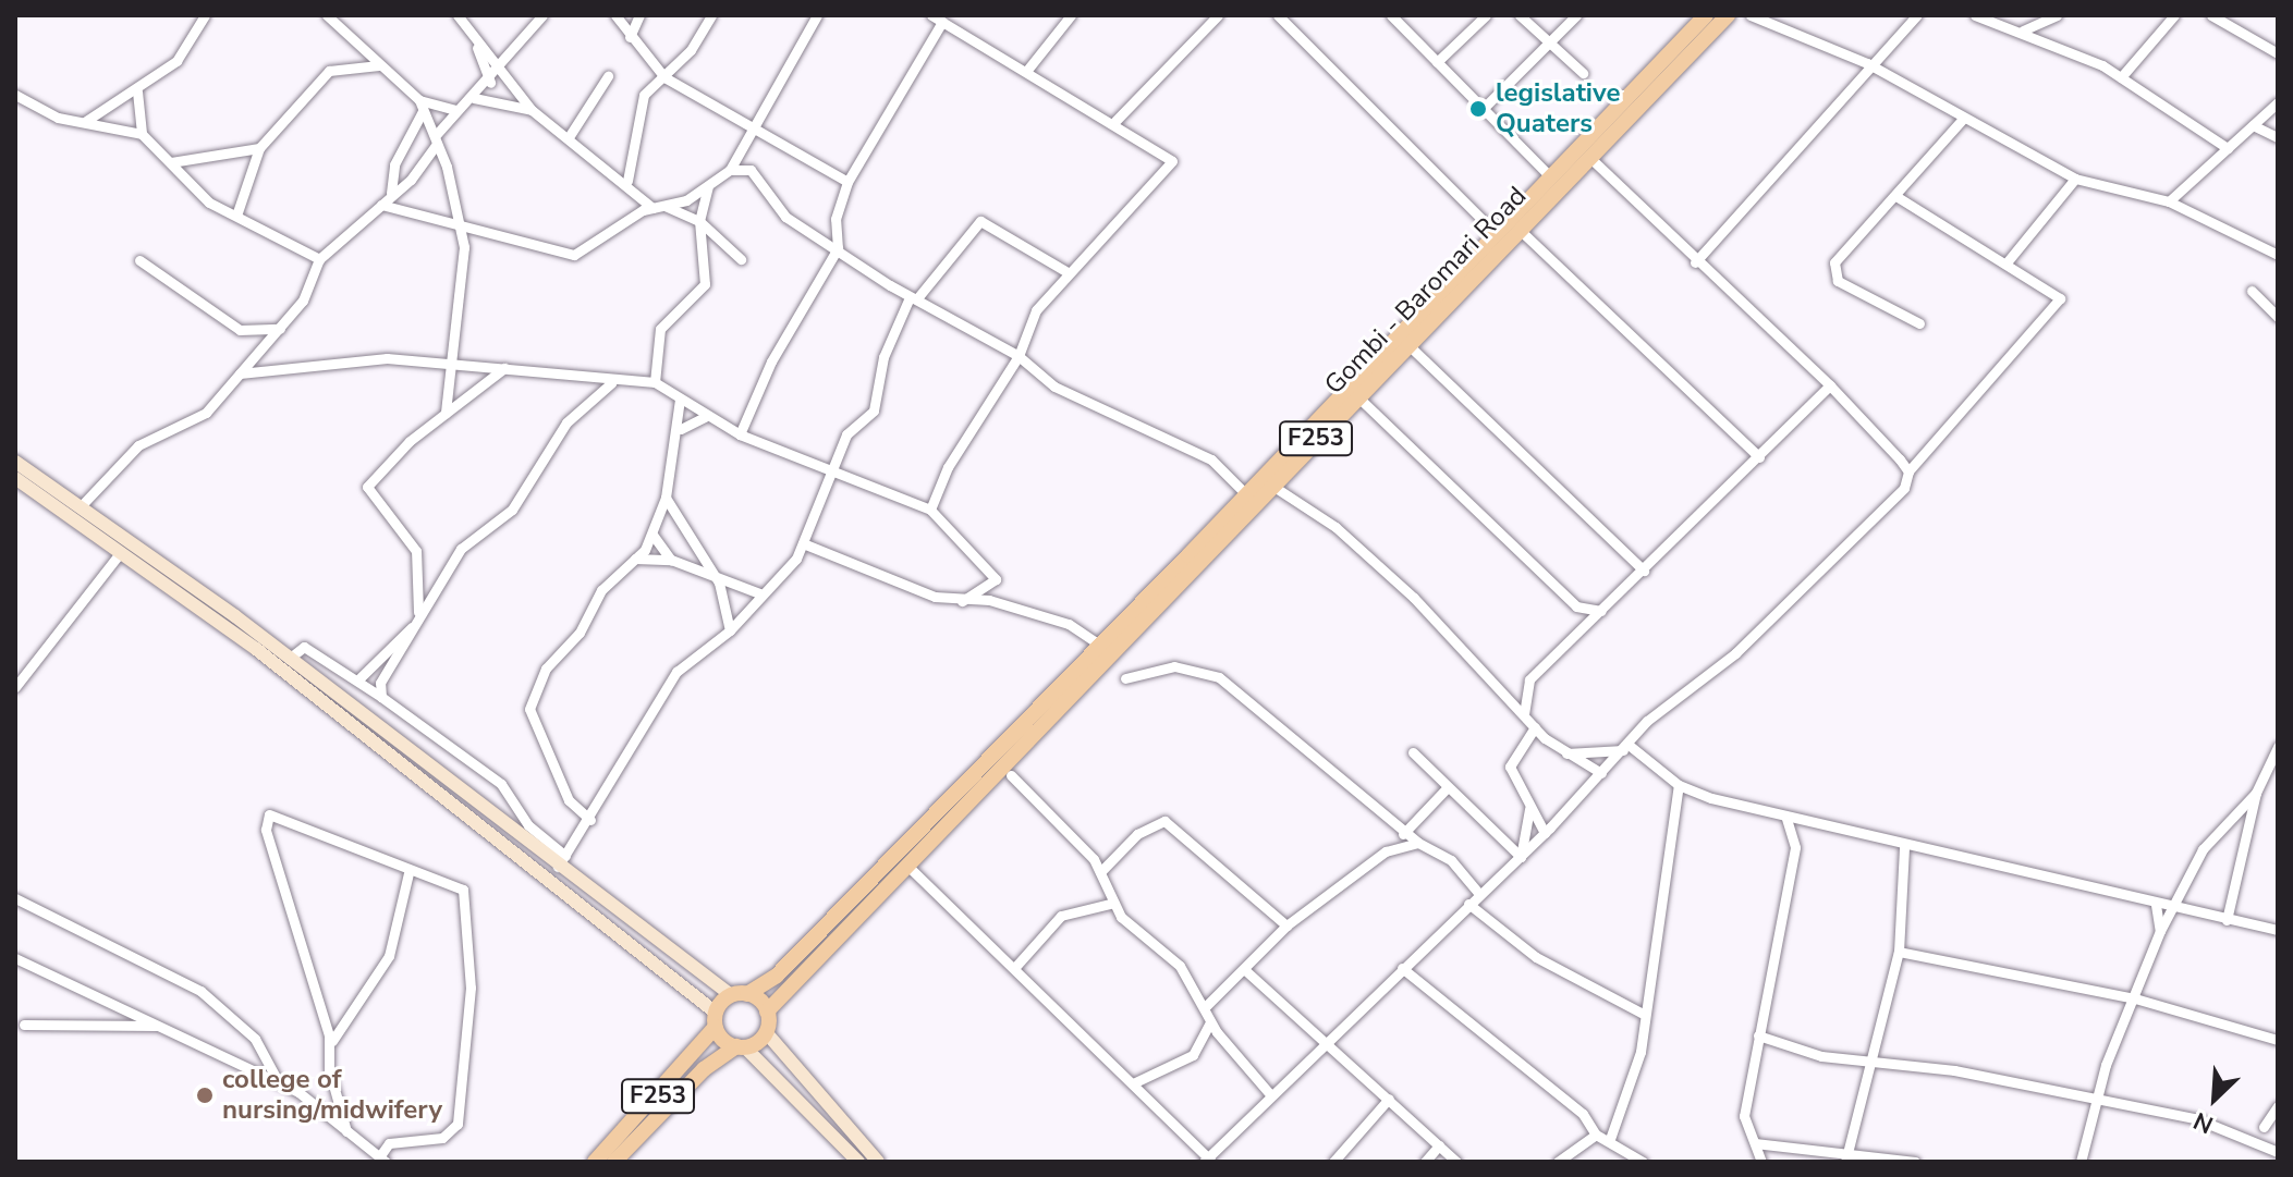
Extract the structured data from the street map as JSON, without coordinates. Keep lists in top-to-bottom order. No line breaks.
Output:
{"streets":{"main road":["Gombi - Baromari Road","F253"]},"crossings":[["Gombi - Baromari Road","F253"]],"places":["legislative Quaters","college of nursing/midwifery"],"north":"bottom left"}
